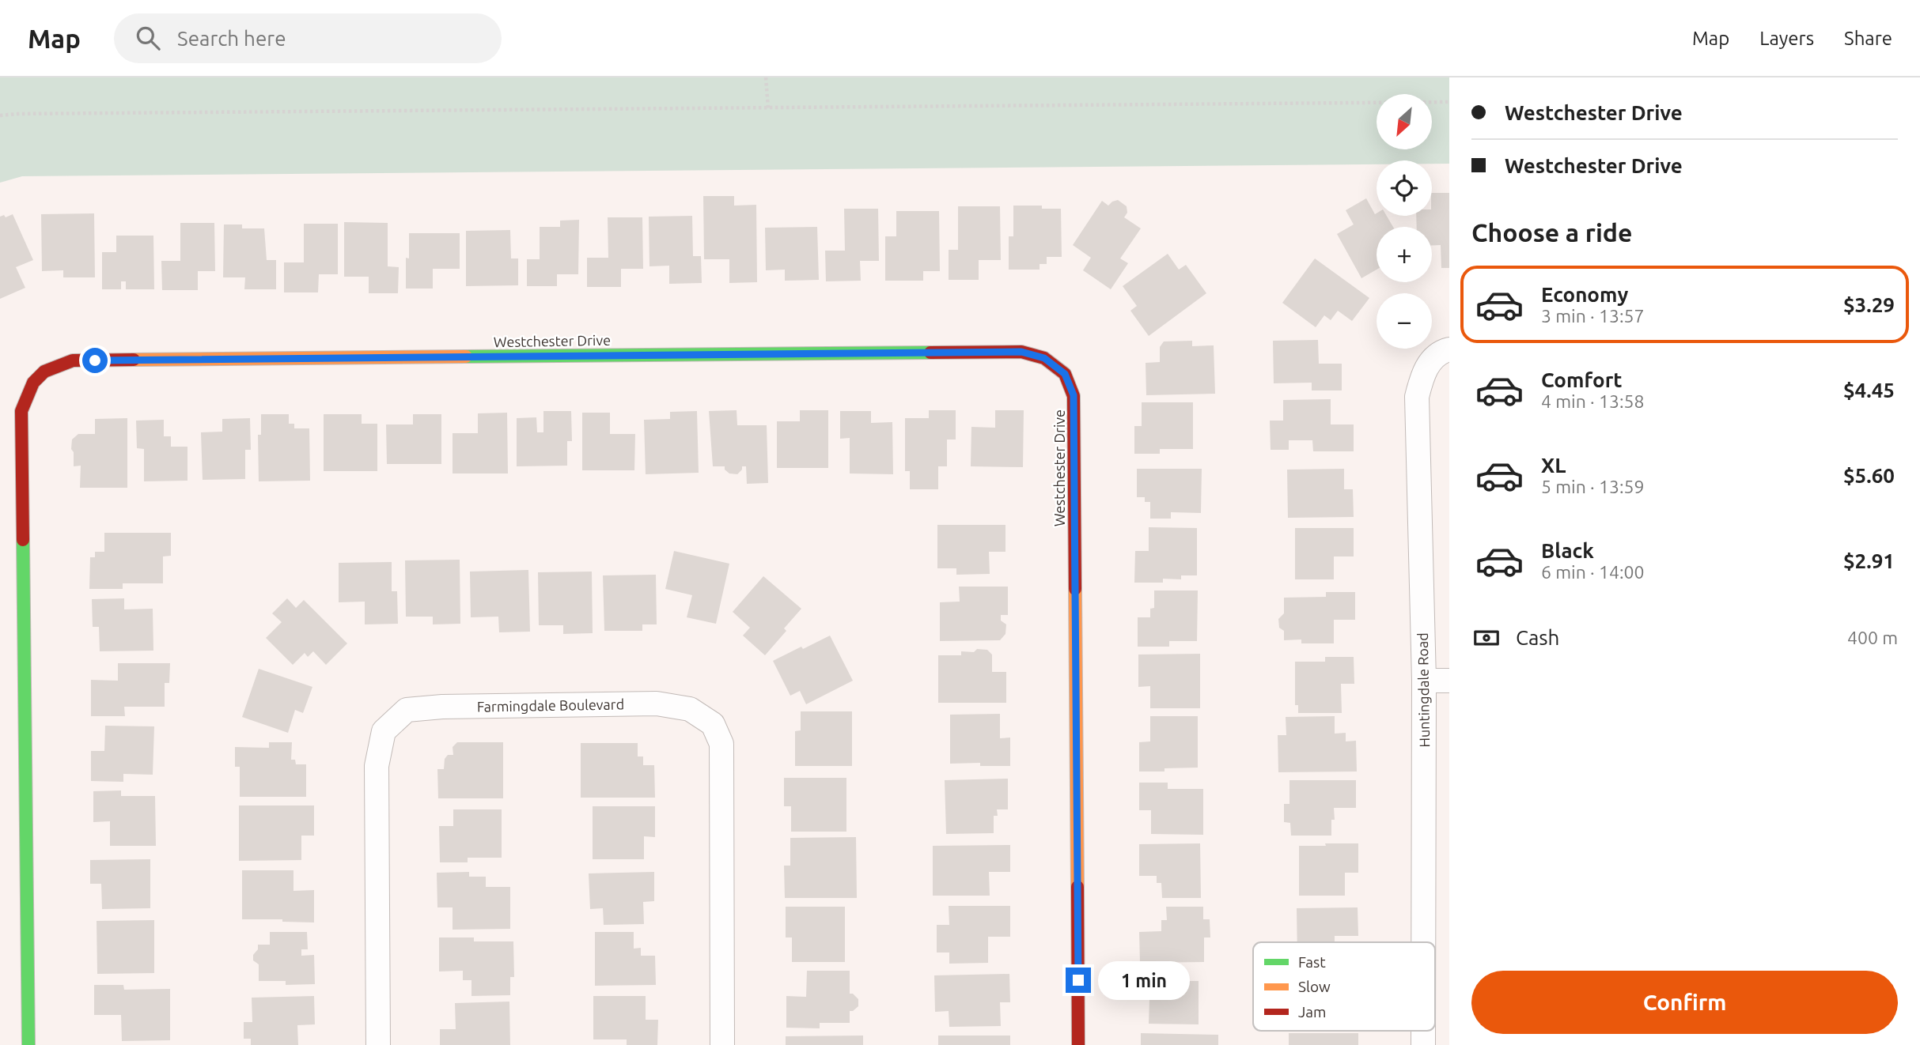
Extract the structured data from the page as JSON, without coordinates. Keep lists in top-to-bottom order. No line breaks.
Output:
{"streets":{"street":["Westchester Drive","Huntingdale Road","Farmingdale Boulevard"]},"legend":["Fast","Slow","Jam"],"north":"bottom left","page":{"header":"Map","search":"Search here","nav":["Map","Layers","Share"],"banner":["Westchester Drive","Westchester Drive"],"map_buttons":["+","−"],"heading":"Choose a ride","list":[{"name":"Economy","note":"3 min · 13:57","value":"$3.29"},{"name":"Comfort","note":"4 min · 13:58","value":"$4.45"},{"name":"XL","note":"5 min · 13:59","value":"$5.60"},{"name":"Black","note":"6 min · 14:00","value":"$2.91"}],"pay":["Cash","400 m"],"buttons":"Confirm","bubble":"1 min"}}
